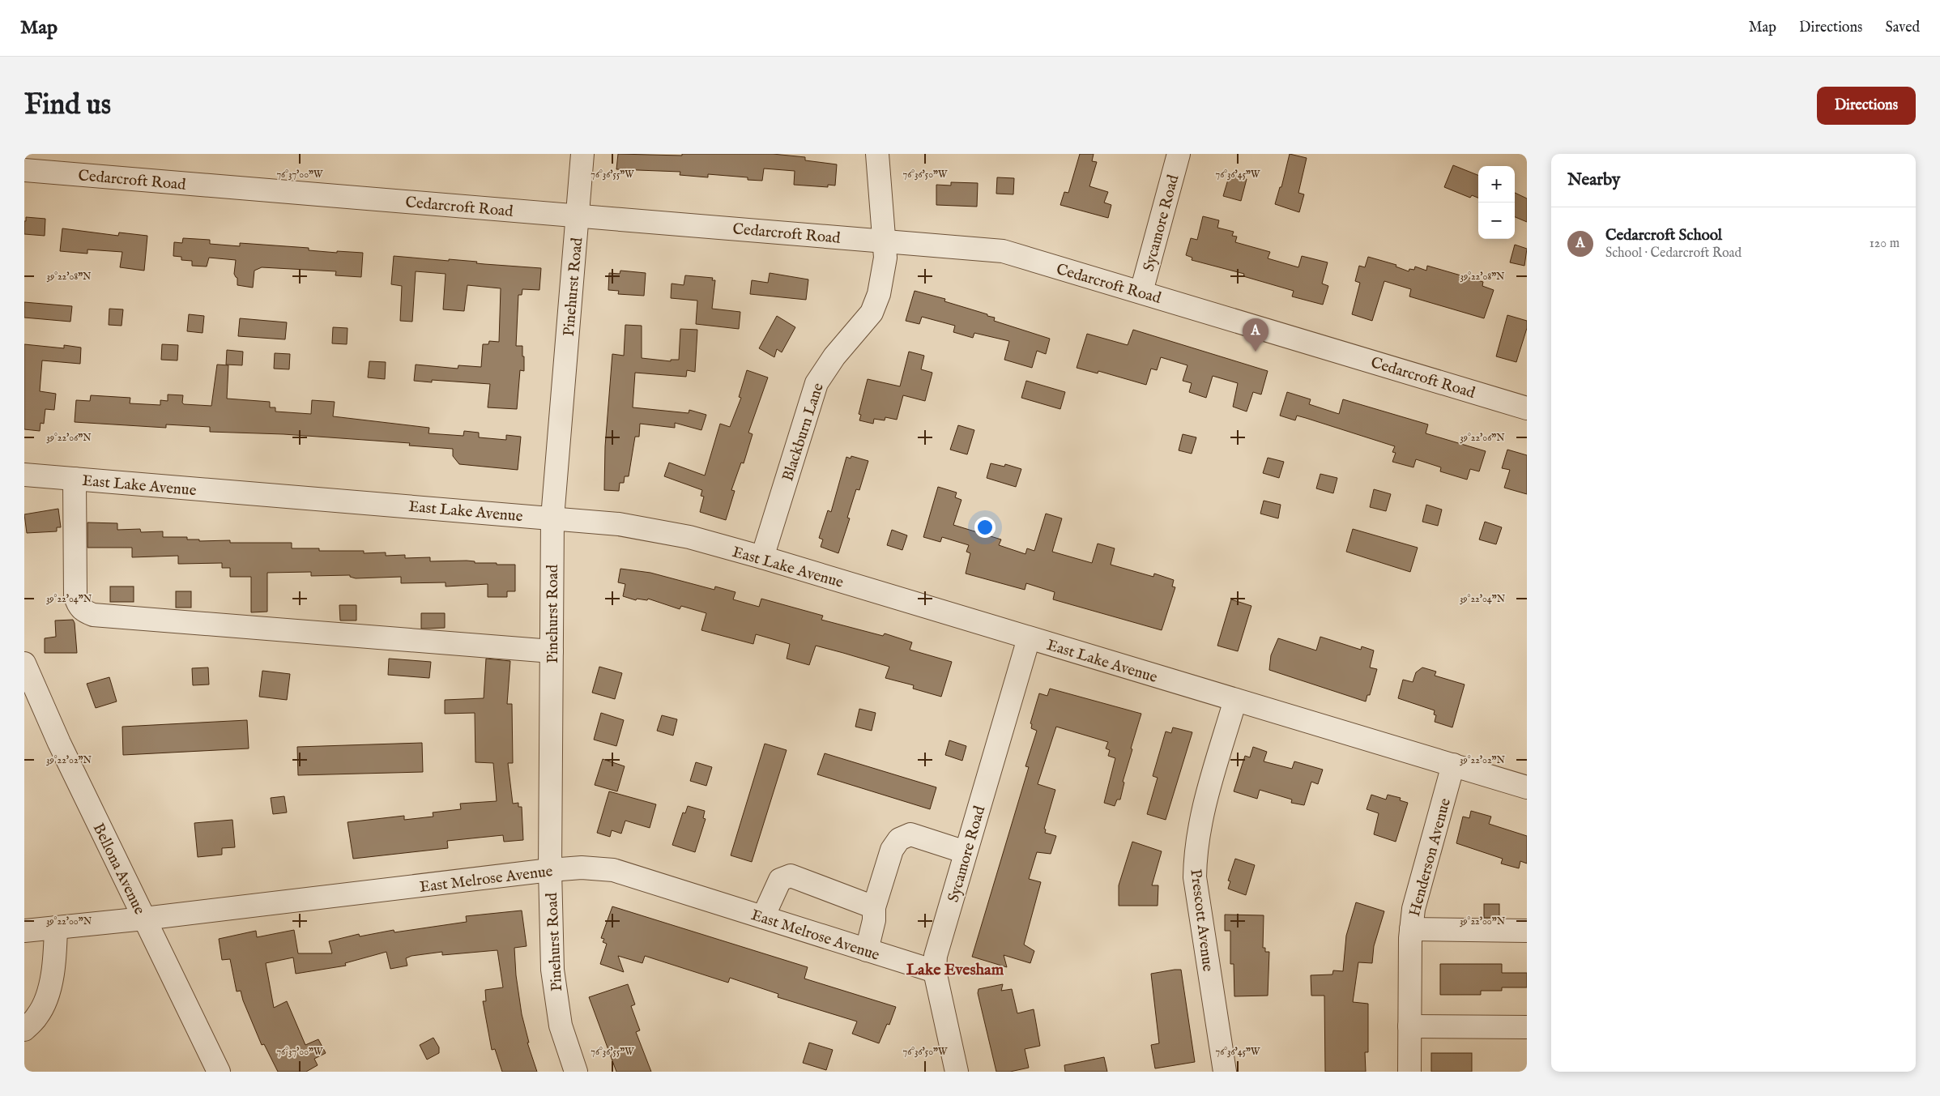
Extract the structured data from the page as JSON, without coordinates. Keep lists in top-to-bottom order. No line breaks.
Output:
{"streets":{"street":["Cedarcroft Road","Sycamore Road","Pinehurst Road","Blackburn Lane","East Lake Avenue","Henderson Avenue","Bellona Avenue","East Melrose Avenue","Prescott Avenue"]},"crossings":[["Cedarcroft Road","Sycamore Road"],["Cedarcroft Road","Pinehurst Road"],["Cedarcroft Road","Blackburn Lane"],["Sycamore Road","East Lake Avenue"],["Sycamore Road","East Melrose Avenue"],["Pinehurst Road","East Lake Avenue"],["Pinehurst Road","East Melrose Avenue"],["Blackburn Lane","East Lake Avenue"],["East Lake Avenue","Henderson Avenue"],["East Lake Avenue","Prescott Avenue"],["Bellona Avenue","East Melrose Avenue"]],"districts":["Lake Evesham"],"page":{"header":"Map","nav":["Map","Directions","Saved"],"buttons":"Directions","title":"Find us","heading":"Nearby","map_buttons":["+","−"],"list":[{"mark":"A","name":"Cedarcroft School","note":"School · Cedarcroft Road","value":"120 m"}],"pins":"A"},"coordinates":["76°37'00\"W","76°36'55\"W","76°36'50\"W","76°36'45\"W","39°22'08\"N","39°22'06\"N","39°22'04\"N","39°22'02\"N","39°22'00\"N"]}
